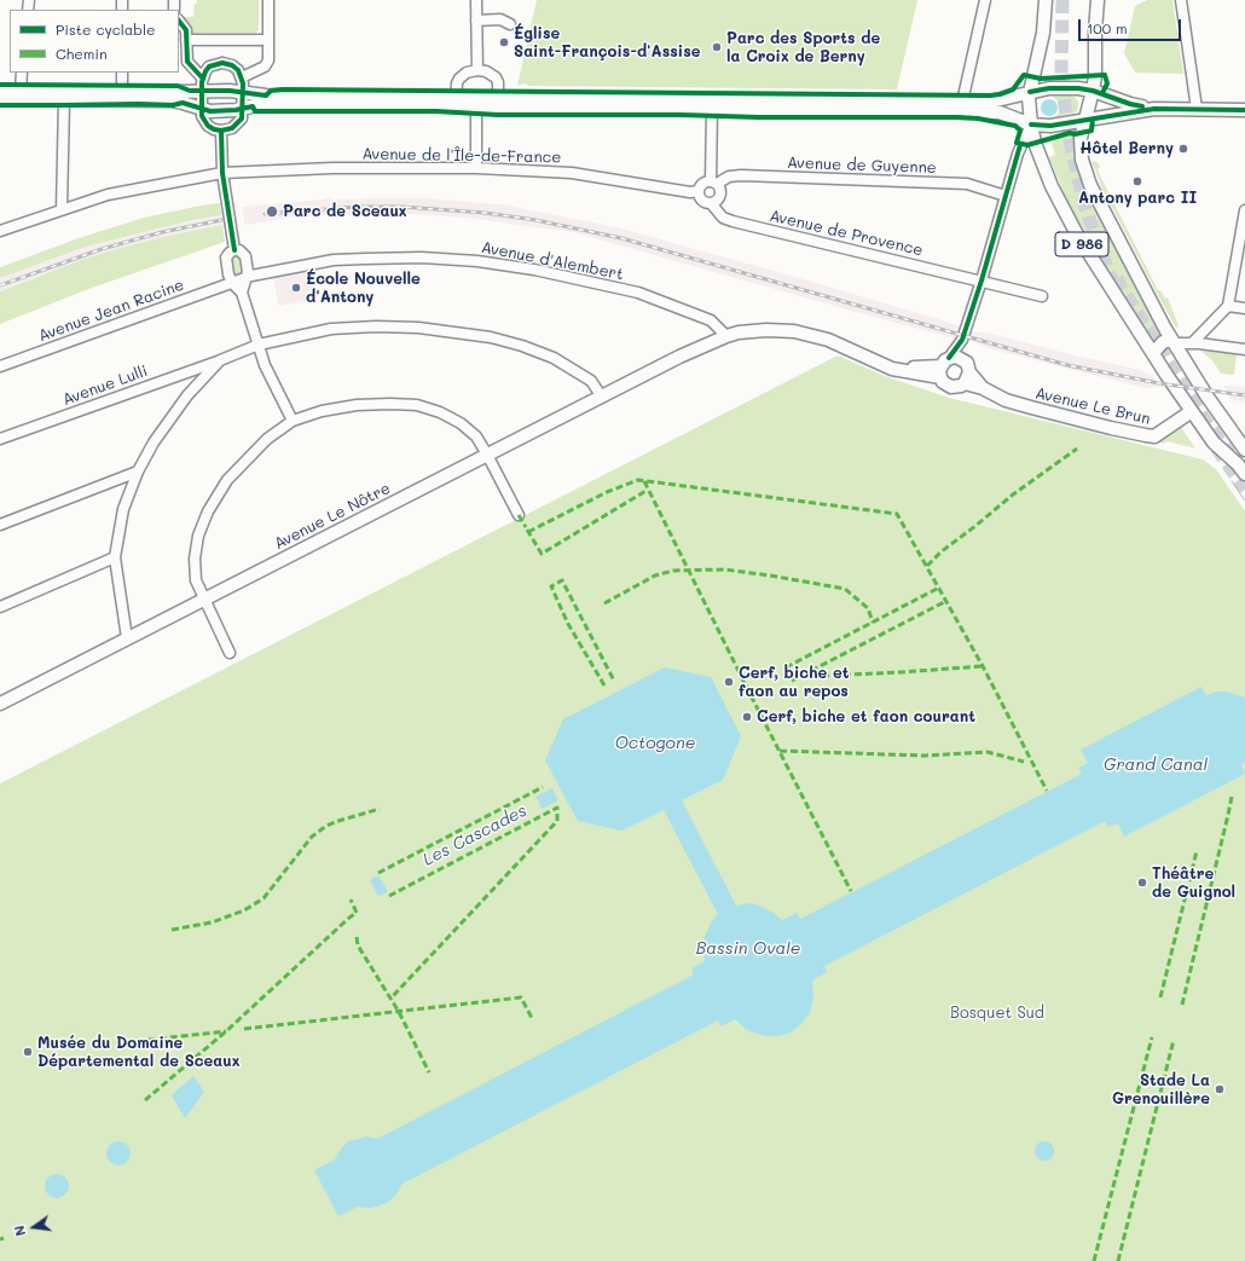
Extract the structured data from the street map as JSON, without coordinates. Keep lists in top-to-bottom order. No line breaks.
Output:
{"streets":{"main road":["D 986","Avenue Le Brun","Avenue Le Nôtre"],"street":["Avenue de l'Île-de-France","Avenue de Guyenne","Avenue de Provence","Avenue d'Alembert","Avenue Jean Racine","Avenue Lulli"]},"crossings":[["Avenue de l'Île-de-France","Avenue de Guyenne"],["Avenue de l'Île-de-France","Avenue de Provence"],["Avenue de Guyenne","Avenue de Provence"],["D 986","Avenue Le Brun"],["Avenue d'Alembert","Avenue Jean Racine"],["Avenue d'Alembert","Avenue Le Nôtre"],["Avenue Lulli","Avenue Le Nôtre"]],"water":["Octogone","Grand Canal","Les Cascades","Bassin Ovale"],"parks":["Bosquet Sud"],"places":["Église Saint-François-d'Assise","Parc des Sports de la Croix de Berny","Hôtel Berny","Antony parc II","Parc de Sceaux","École Nouvelle d'Antony","Cerf, biche et faon au repos","Cerf, biche et faon courant","Théâtre de Guignol","Musée du Domaine Départemental de Sceaux","Stade La Grenouillère"],"legend":["Piste cyclable","Chemin"],"scale_bar":"100 m","north":"left"}
